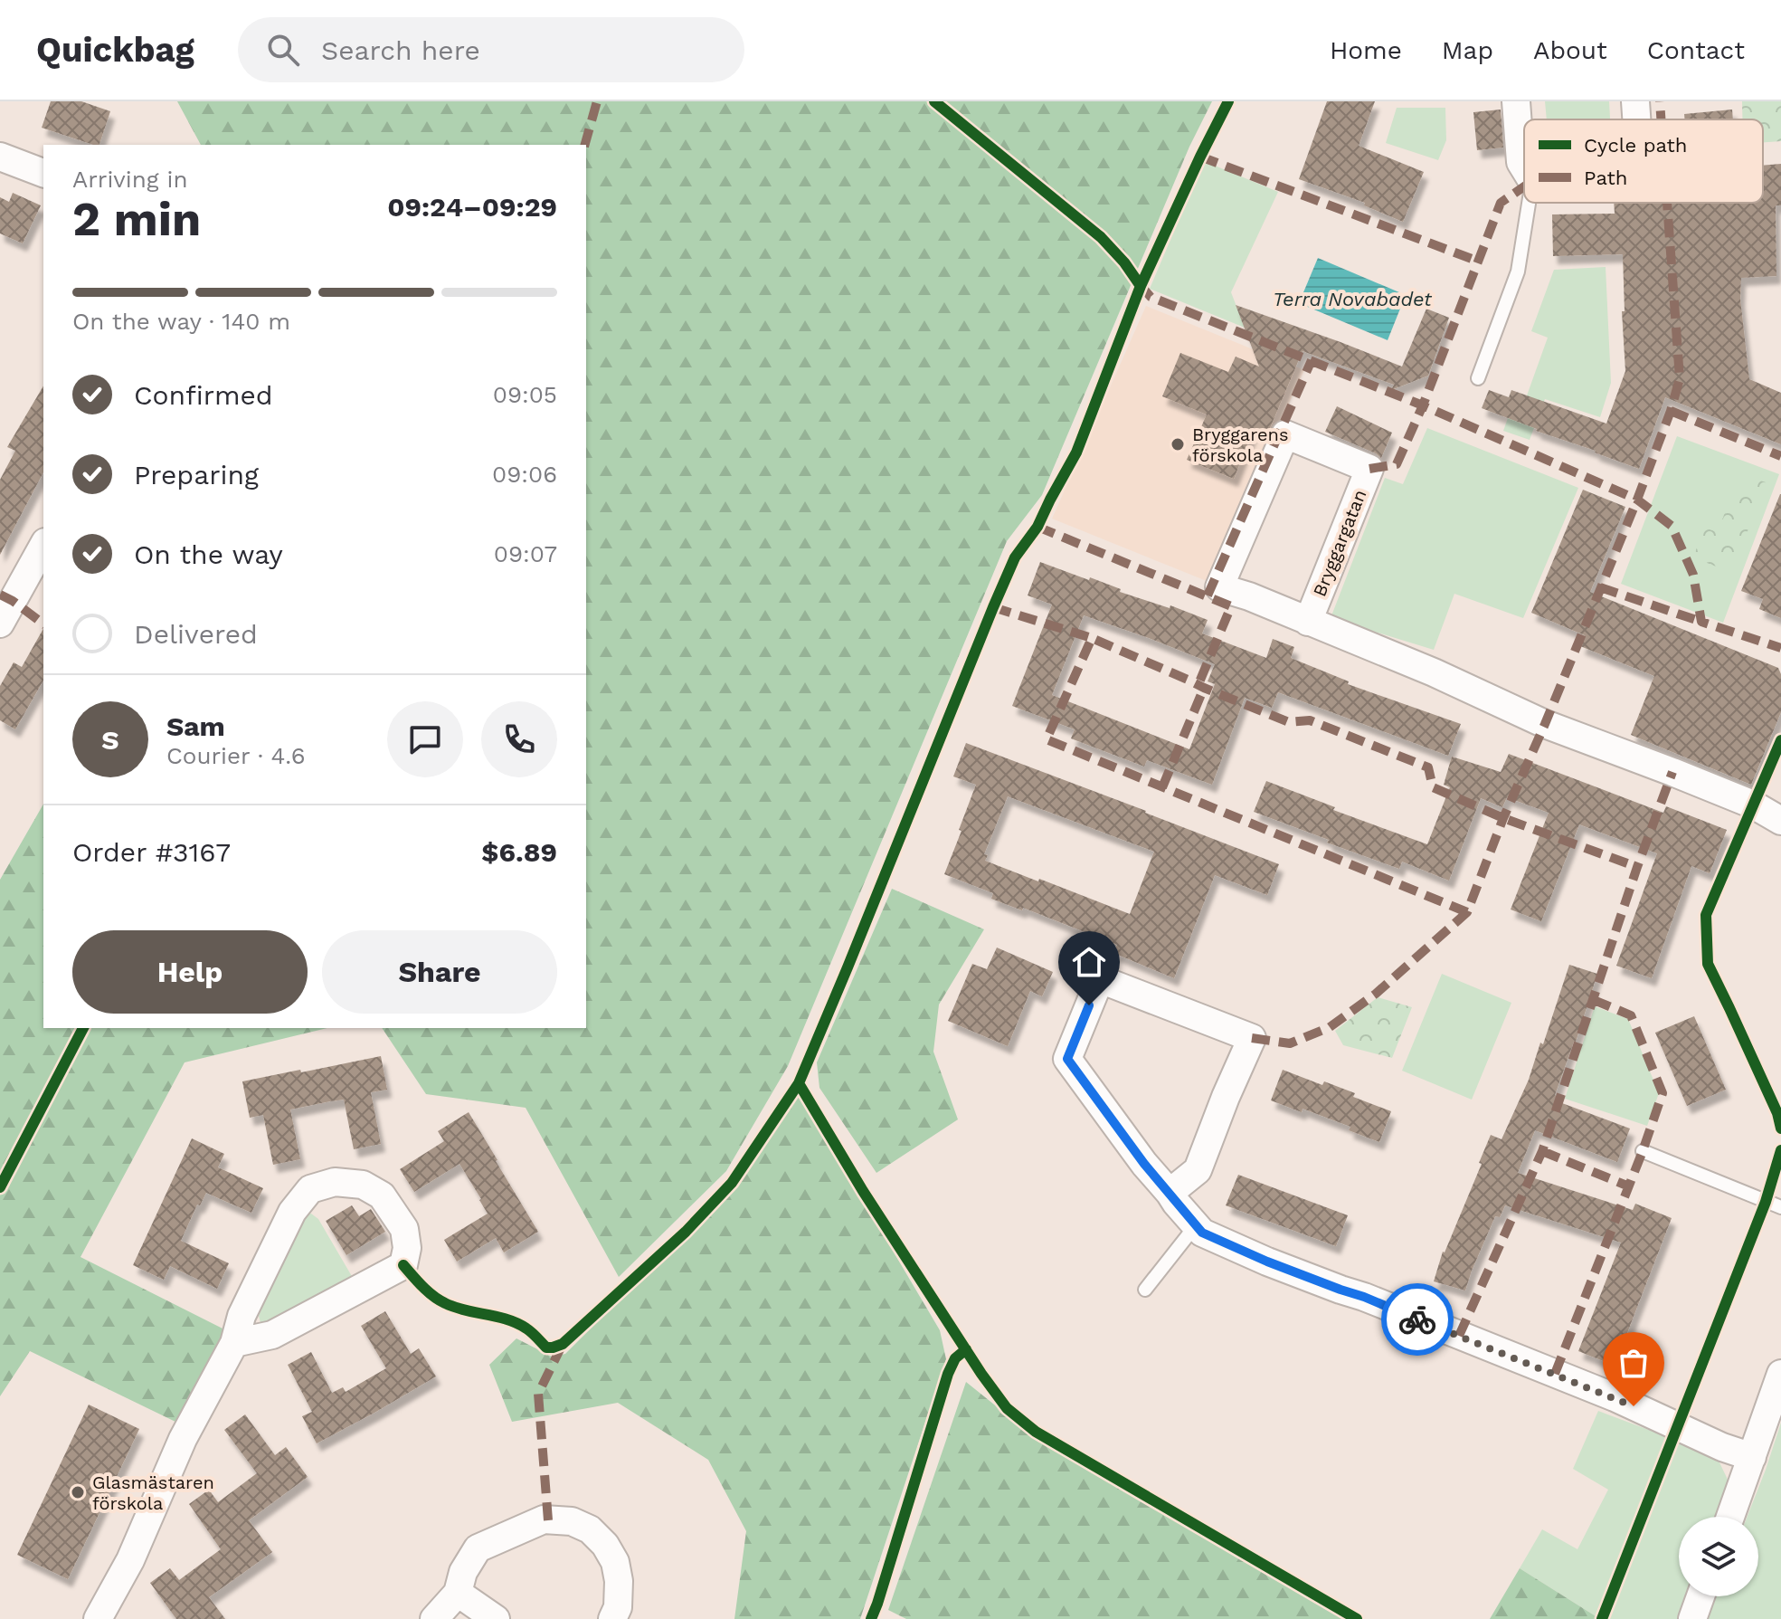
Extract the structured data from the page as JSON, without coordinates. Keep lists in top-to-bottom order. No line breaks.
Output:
{"streets":{"street":["Bryggargatan"]},"water":["Terra Novabadet"],"places":["Bryggarens förskola","Glasmästaren förskola"],"legend":["Cycle path","Path"],"page":{"header":"Quickbag","search":"Search here","nav":["Home","Map","About","Contact"],"heading":["2 min","Arriving in","09:24–09:29"],"panel":["Sam","Courier · 4.6","Order #3167","$6.89"],"bar":"On the way · 140 m","list":[["Confirmed","09:05"],["Preparing","09:06"],["On the way","09:07"],"Delivered"],"round":"S","buttons":["Help","Share"]}}
